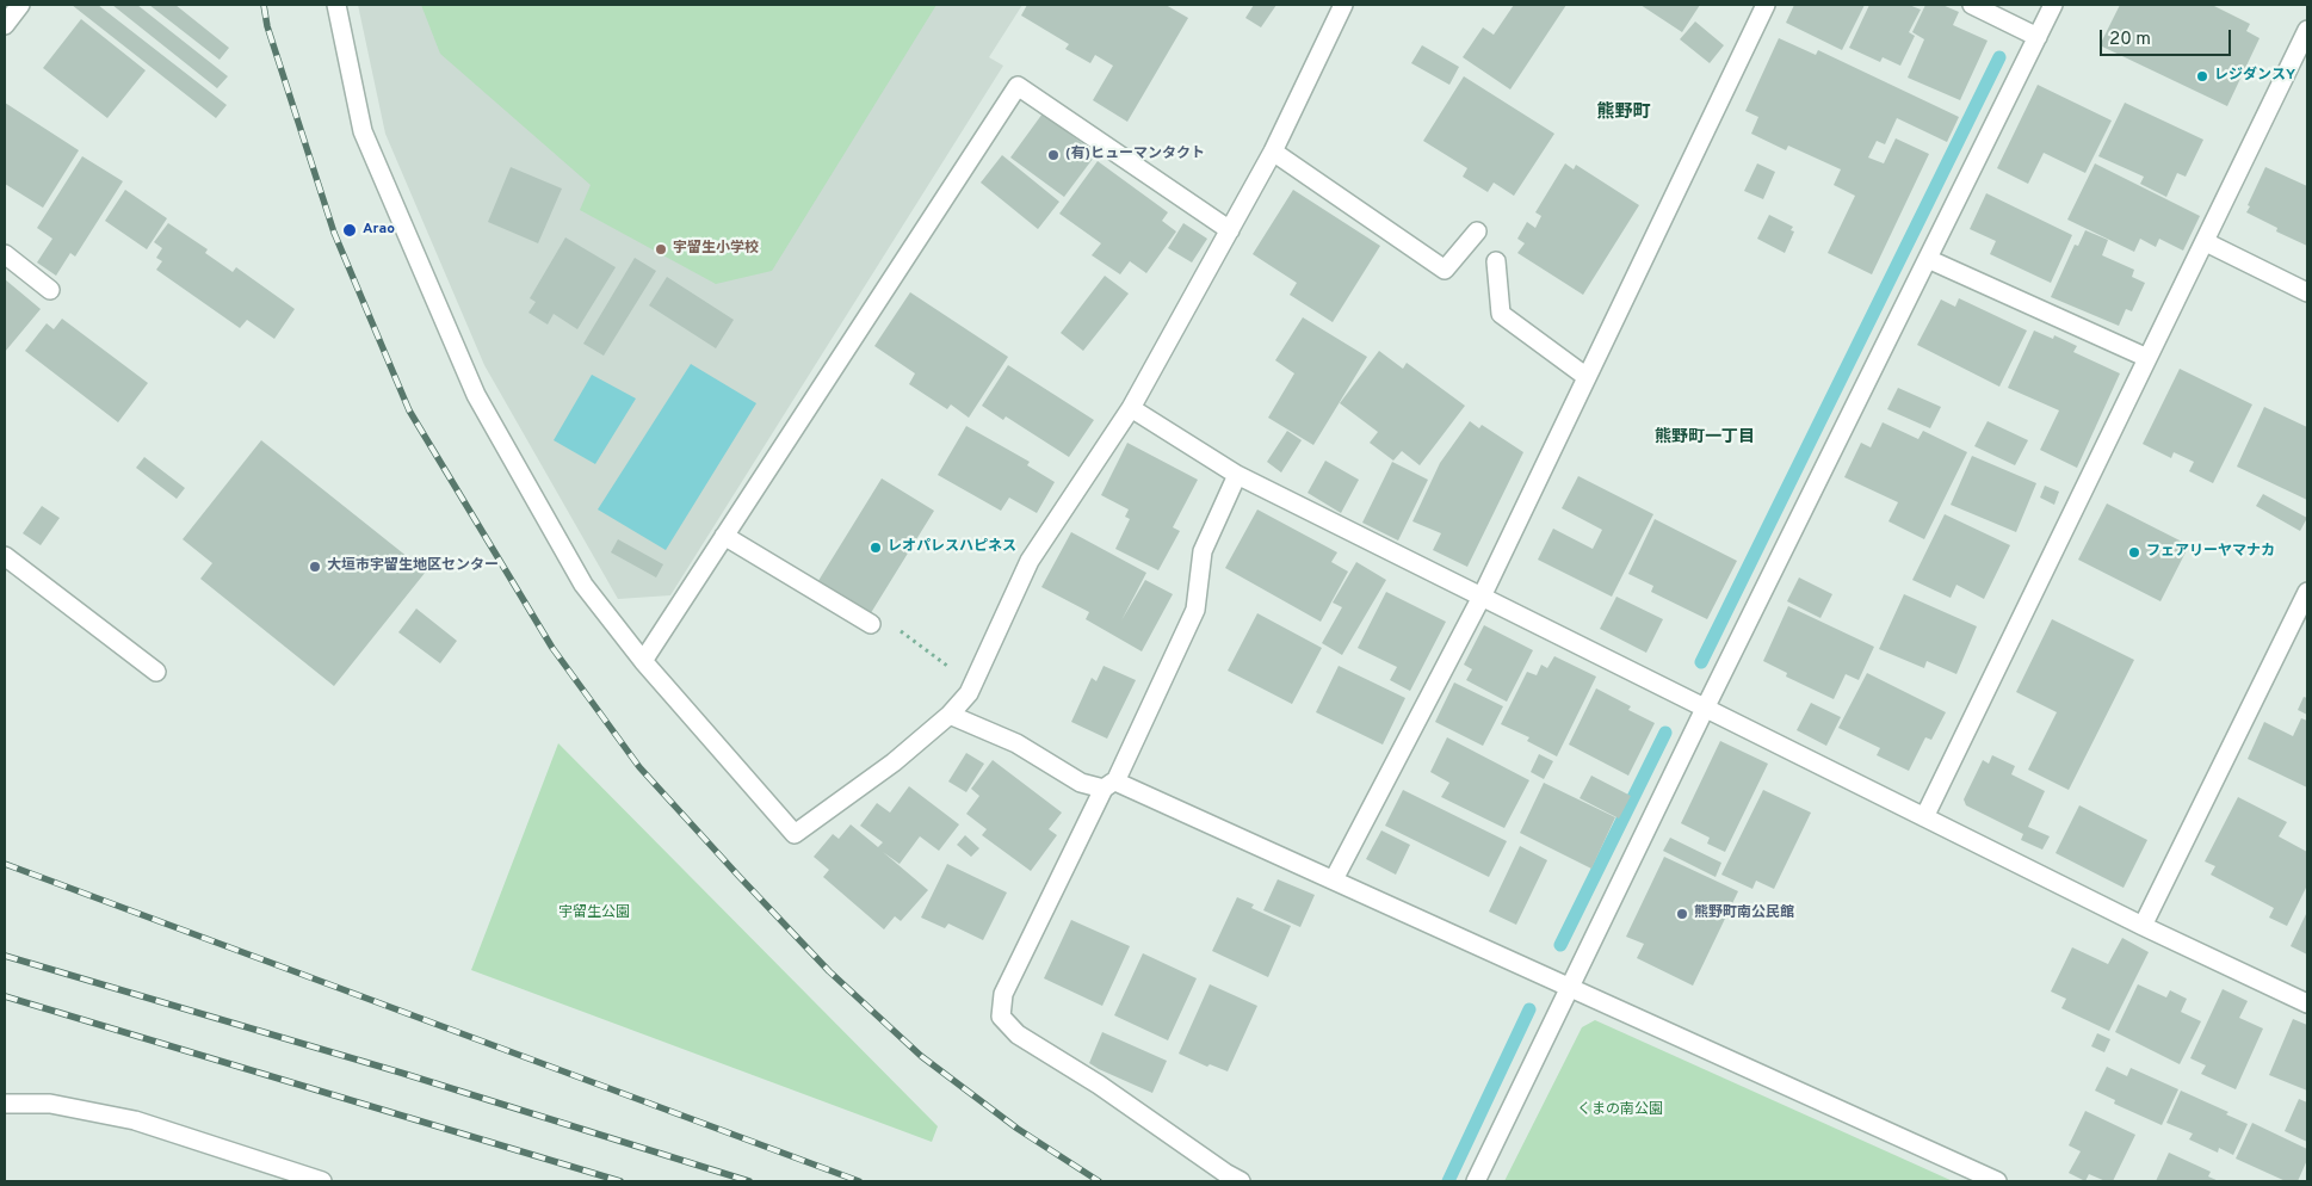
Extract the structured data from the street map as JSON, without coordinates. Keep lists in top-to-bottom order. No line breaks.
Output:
{"districts":["熊野町","熊野町一丁目"],"parks":["宇留生公園","くまの南公園"],"places":["レジダンスY","(有)ヒューマンタクト","Arao","宇留生小学校","レオパレスハピネス","フェアリーヤマナカ","大垣市宇留生地区センター","熊野町南公民館"],"scale_bar":"20 m"}
